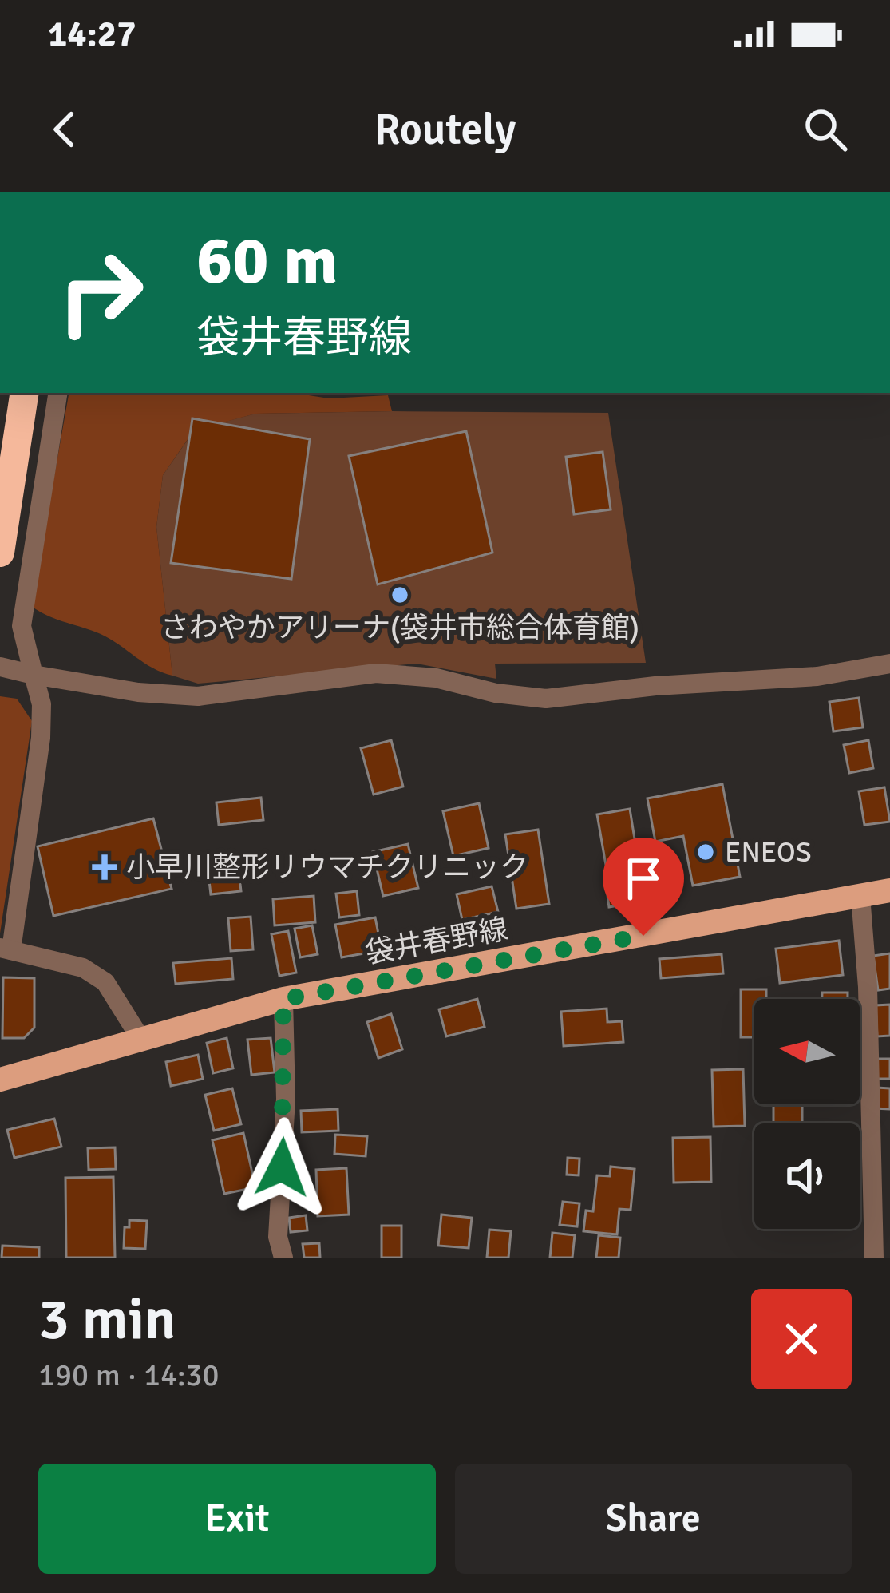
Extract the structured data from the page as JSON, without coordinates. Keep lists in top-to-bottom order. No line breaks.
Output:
{"streets":{"main road":["袋井春野線"]},"places":{"other":["さわやかアリーナ(袋井市総合体育館)","ENEOS"],"health":["小早川整形リウマチクリニック"]},"north":"left","page":{"status":"14:27","header":"Routely","turn":["60 m","袋井春野線"],"heading":["3 min","190 m · 14:30"],"buttons":["Exit","Share"]}}
